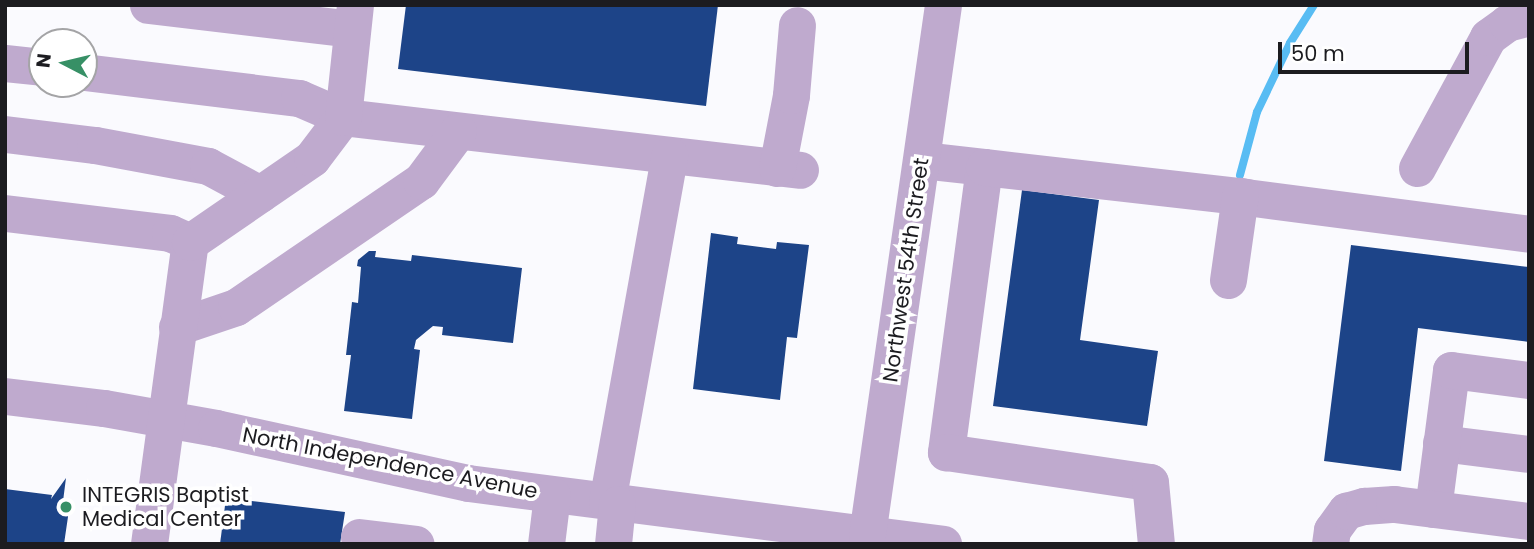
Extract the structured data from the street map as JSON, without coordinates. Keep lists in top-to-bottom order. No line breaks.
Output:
{"streets":{"street":["Northwest 54th Street","North Independence Avenue"]},"crossings":[["Northwest 54th Street","North Independence Avenue"]],"places":["INTEGRIS Baptist Medical Center"],"scale_bar":"50 m","north":"left"}
